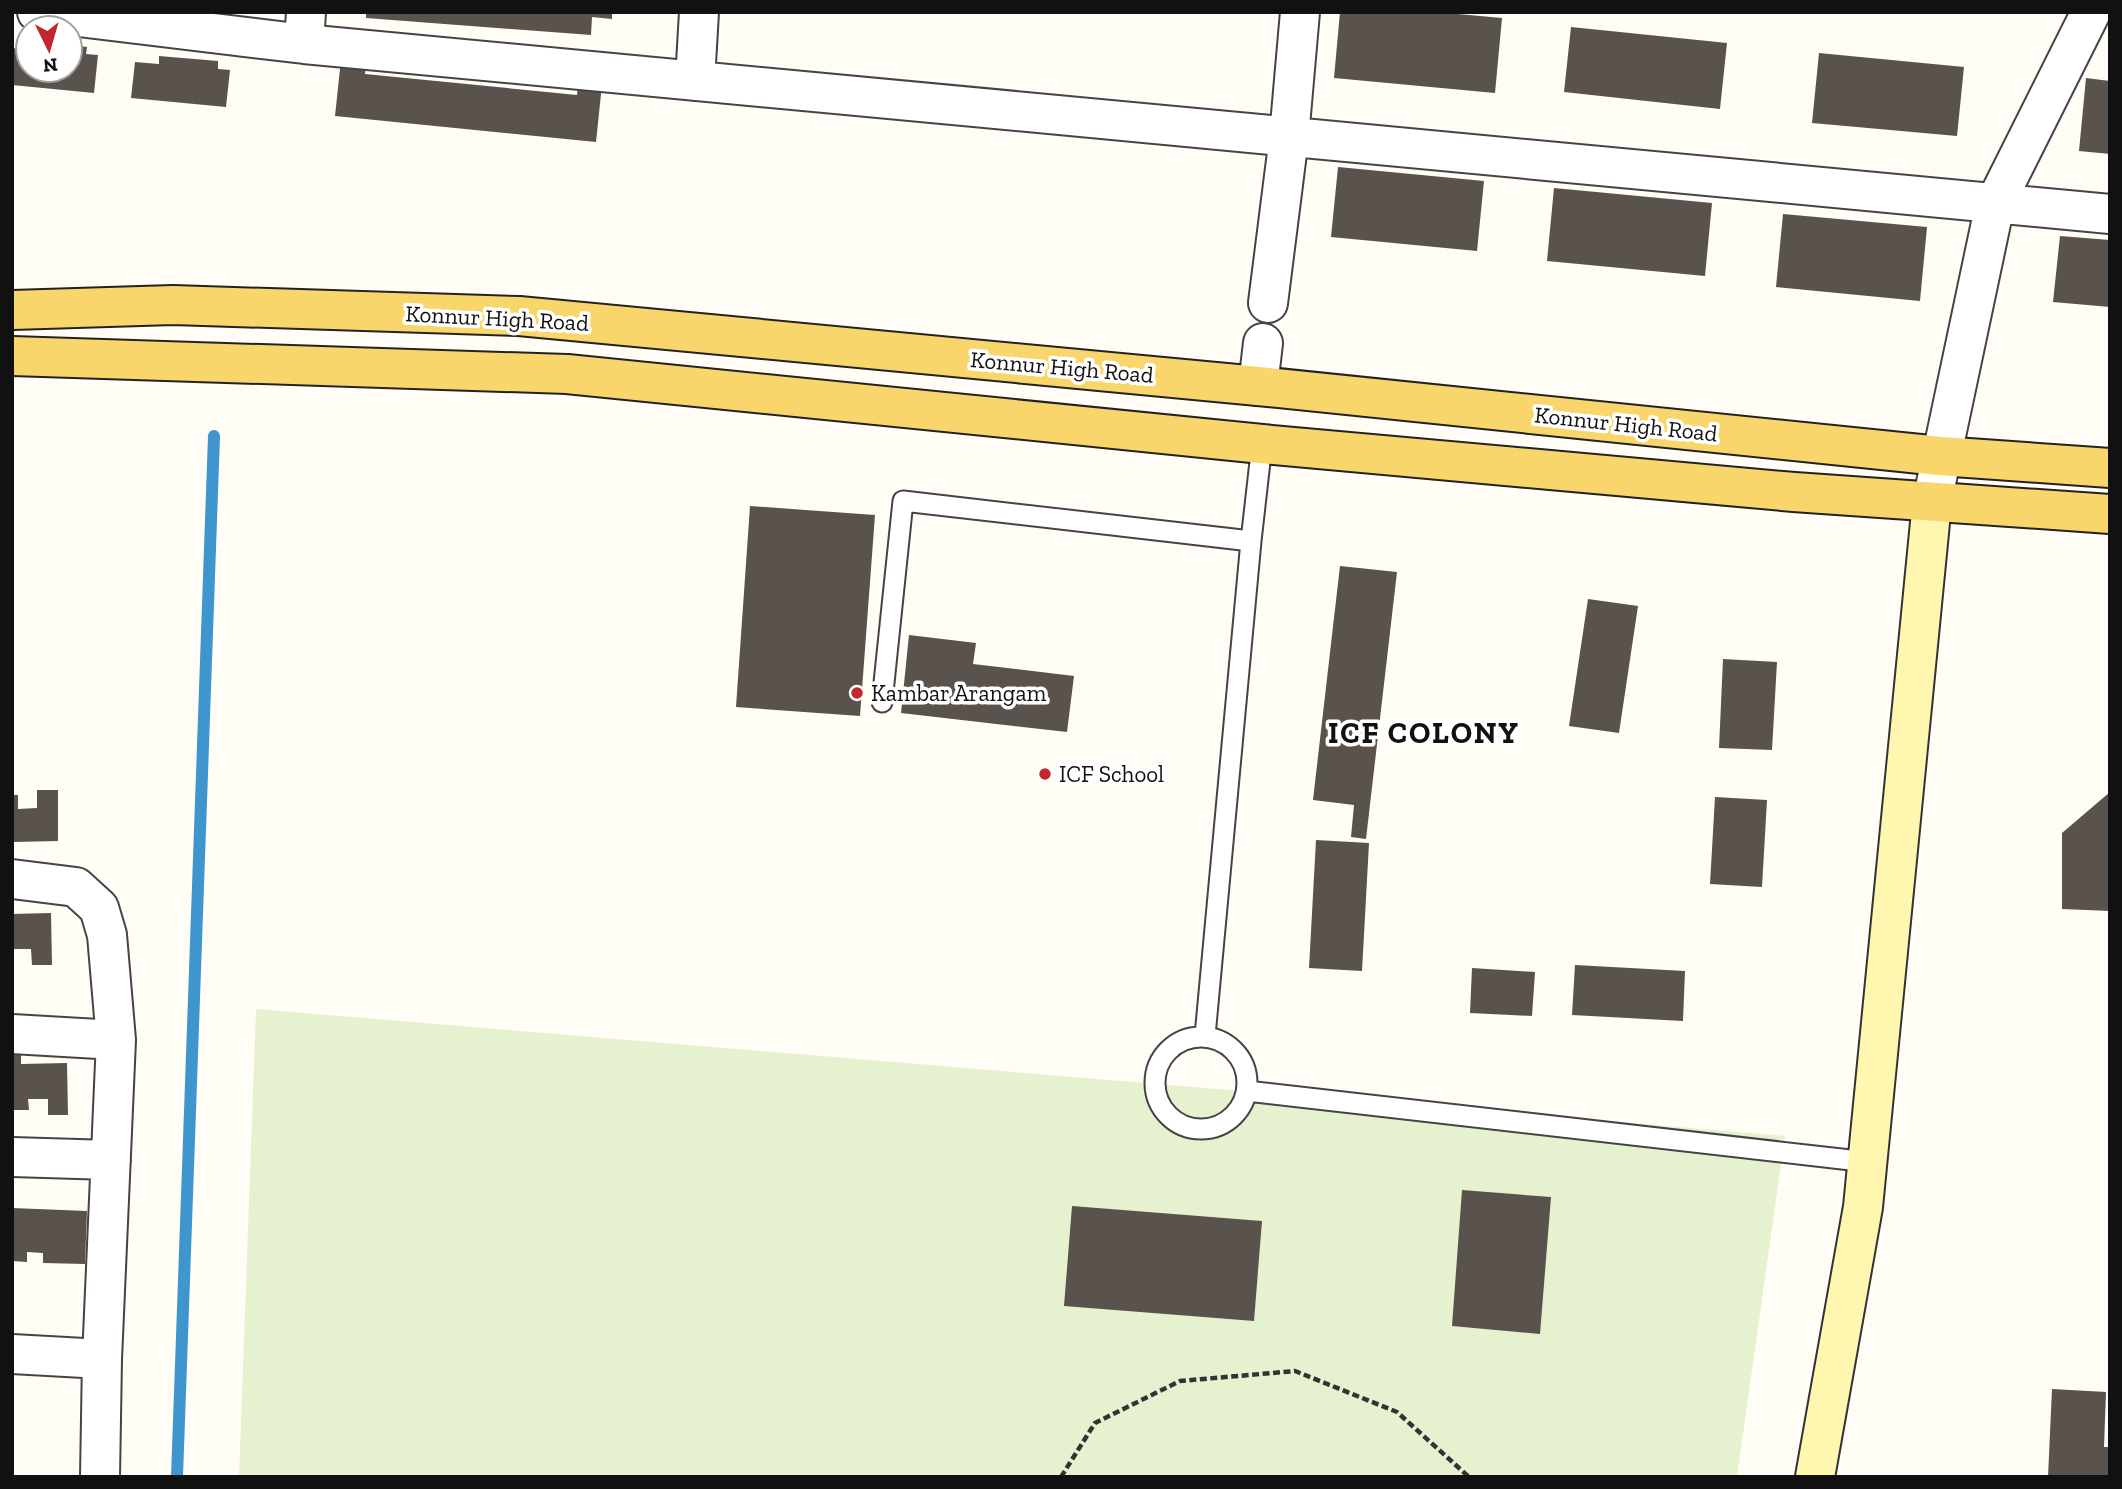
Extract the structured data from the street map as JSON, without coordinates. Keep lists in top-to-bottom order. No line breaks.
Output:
{"streets":{"main road":["Konnur High Road"]},"districts":["ICF COLONY"],"places":["Kambar Arangam","ICF School"],"north":"bottom"}
